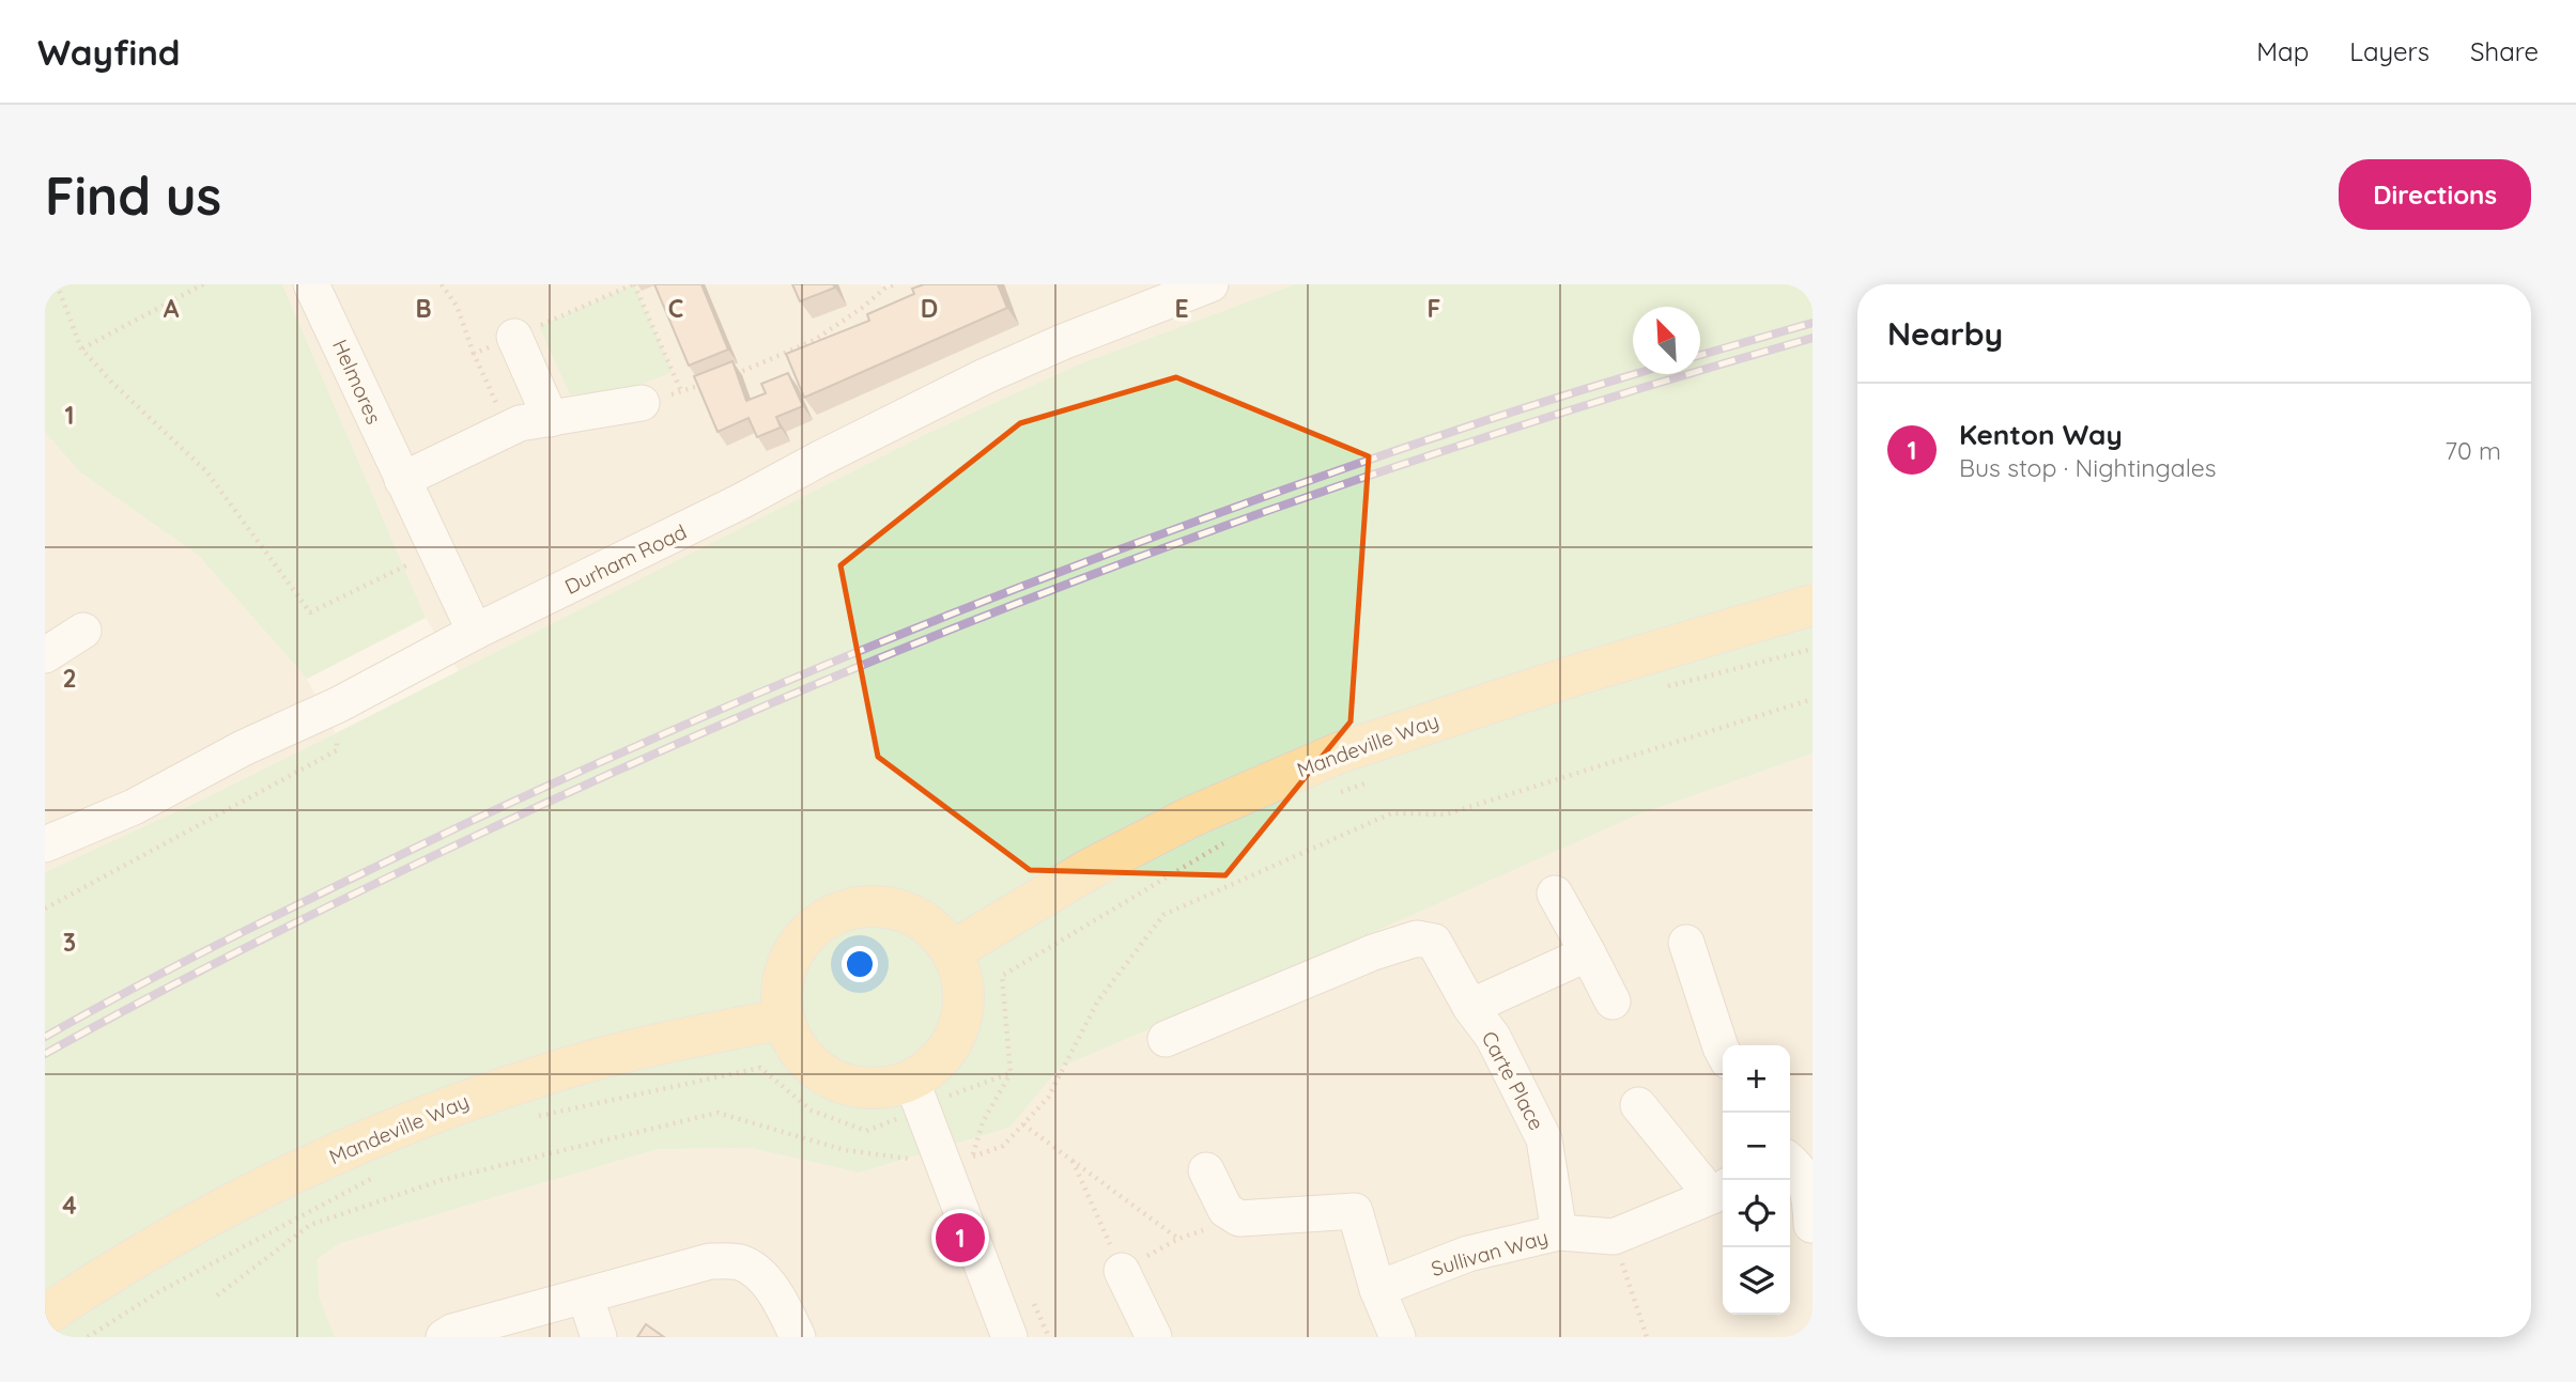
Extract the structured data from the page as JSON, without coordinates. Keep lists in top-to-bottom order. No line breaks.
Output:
{"streets":{"main road":["Mandeville Way"],"street":["Helmores","Durham Road","Carte Place","Sullivan Way"]},"crossings":[["Helmores","Durham Road"],["Carte Place","Sullivan Way"]],"north":"top left","page":{"header":"Wayfind","nav":["Map","Layers","Share"],"buttons":"Directions","title":"Find us","heading":"Nearby","list":[{"mark":"1","name":"Kenton Way","note":"Bus stop · Nightingales","value":"70 m"}],"map_buttons":["+","−"],"pins":"1"},"grid":{"columns":["A","B","C","D","E","F"],"rows":["1","2","3","4"]}}
